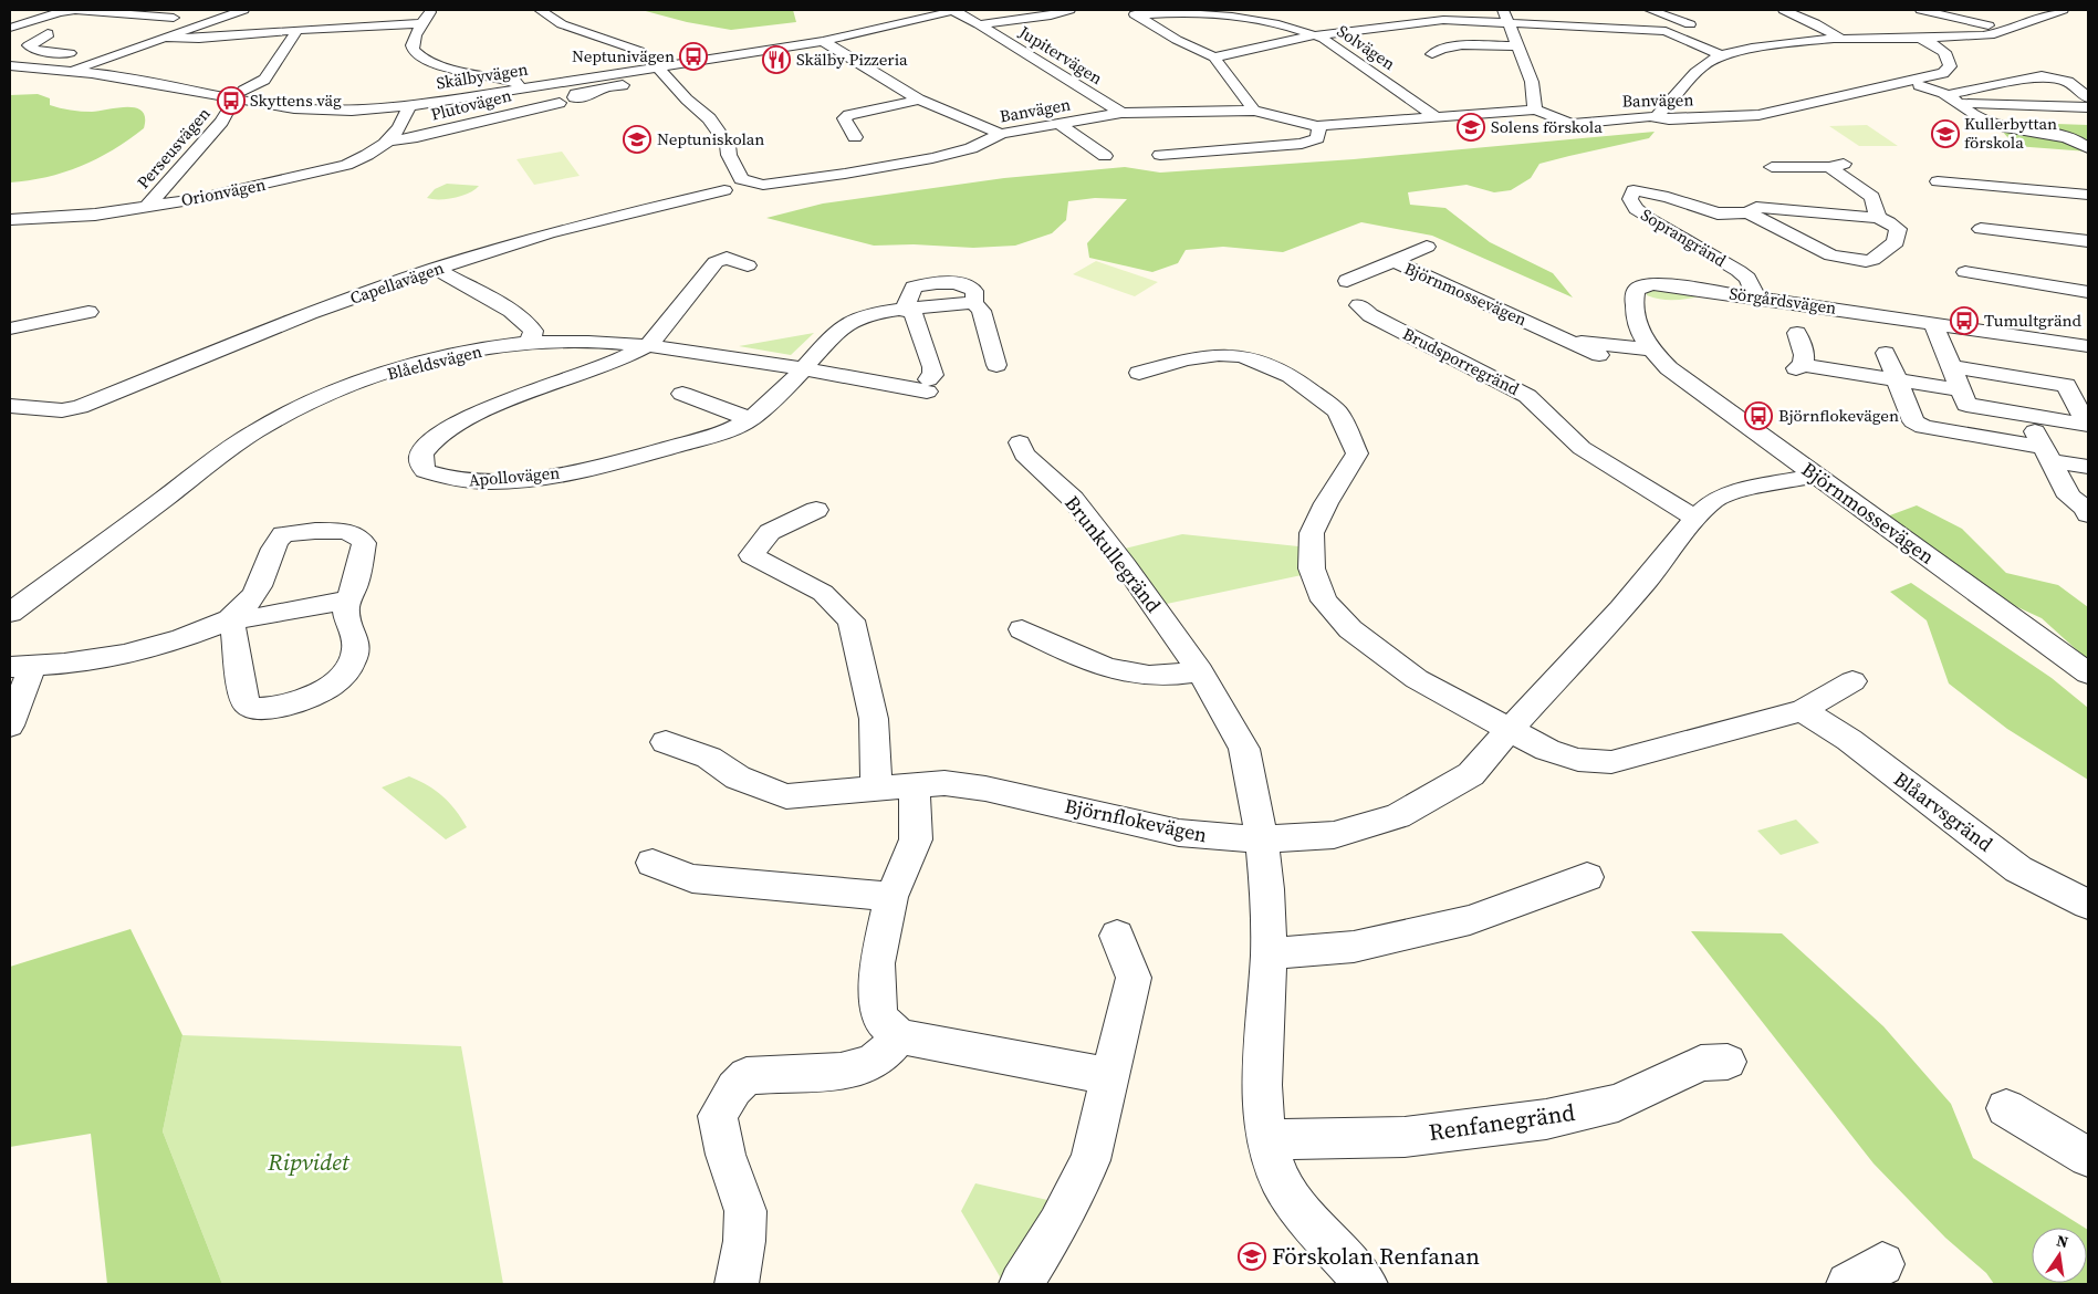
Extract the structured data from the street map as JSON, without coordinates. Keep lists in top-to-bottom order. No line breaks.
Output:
{"streets":{"street":["Solvägen","Jupitervägen","Skälbyvägen","Banvägen","Plutovägen","Perseusvägen","Orionvägen","Soprangränd","Capellavägen","Björnmossevägen","Sörgårdsvägen","Brudsporregränd","Blåeldsvägen","Apollovägen","Brunkullegränd","Blåarvsgränd","Björnflokevägen","Renfanegränd"]},"crossings":[["Solvägen","Banvägen"],["Jupitervägen","Skälbyvägen"],["Jupitervägen","Banvägen"],["Skälbyvägen","Orionvägen"],["Plutovägen","Orionvägen"],["Perseusvägen","Orionvägen"],["Soprangränd","Sörgårdsvägen"],["Björnmossevägen","Sörgårdsvägen"],["Björnmossevägen","Björnflokevägen"],["Brudsporregränd","Björnflokevägen"],["Blåeldsvägen","Apollovägen"],["Brunkullegränd","Björnflokevägen"]],"parks":["Ripvidet"],"places":{"bus stop":["Neptunivägen","Skyttens väg","Tumultgränd","Björnflokevägen"],"restaurant":["Skälby Pizzeria"],"school or university":["Solens förskola","Kullerbyttan förskola","Neptuniskolan","Förskolan Renfanan"]},"north":"top"}
